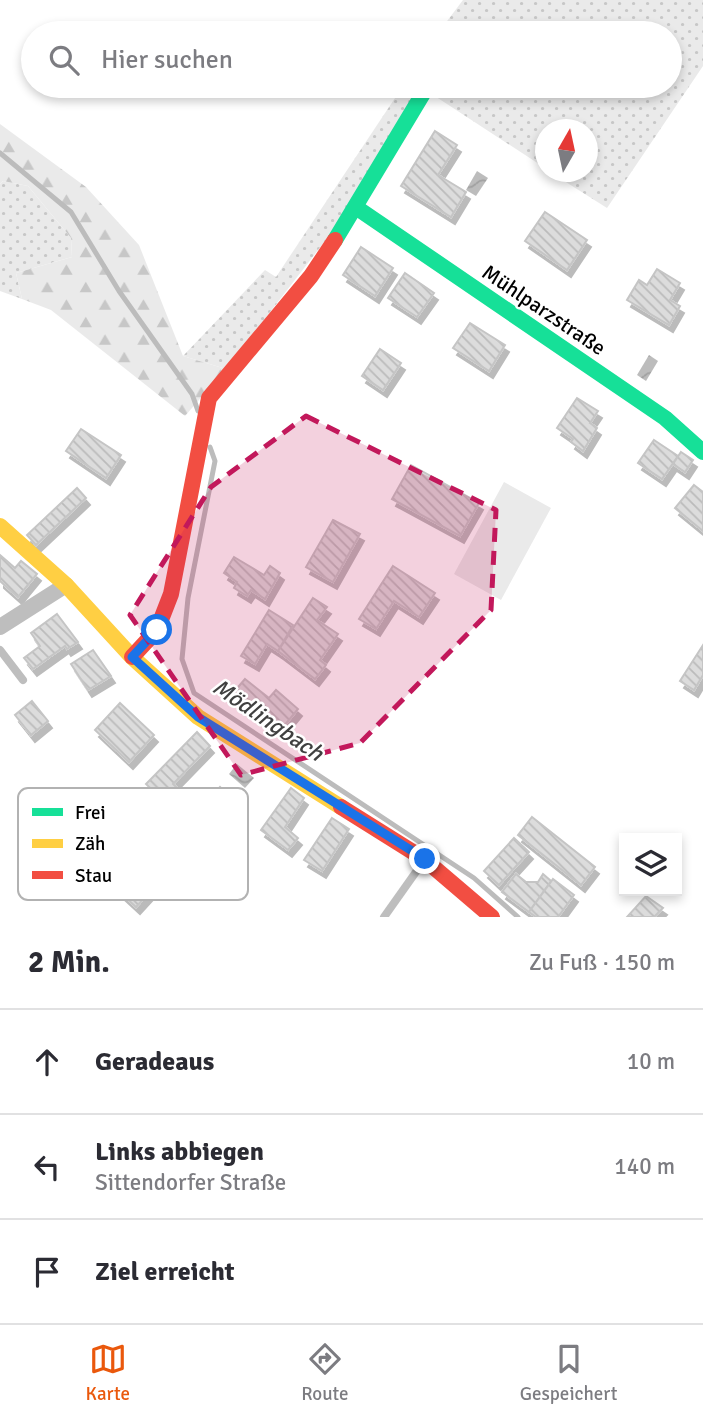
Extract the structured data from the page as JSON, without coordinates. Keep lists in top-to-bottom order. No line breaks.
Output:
{"streets":{"street":["Mühlparzstraße"]},"water":["Mödlingbach"],"legend":["Frei","Zäh","Stau"],"north":"top","page":{"search":"Hier suchen","heading":["2 Min.","Zu Fuß · 150 m"],"list":[["Geradeaus","10 m"],["Links abbiegen","Sittendorfer Straße","140 m"],"Ziel erreicht"],"nav":["Karte","Route","Gespeichert"]}}
